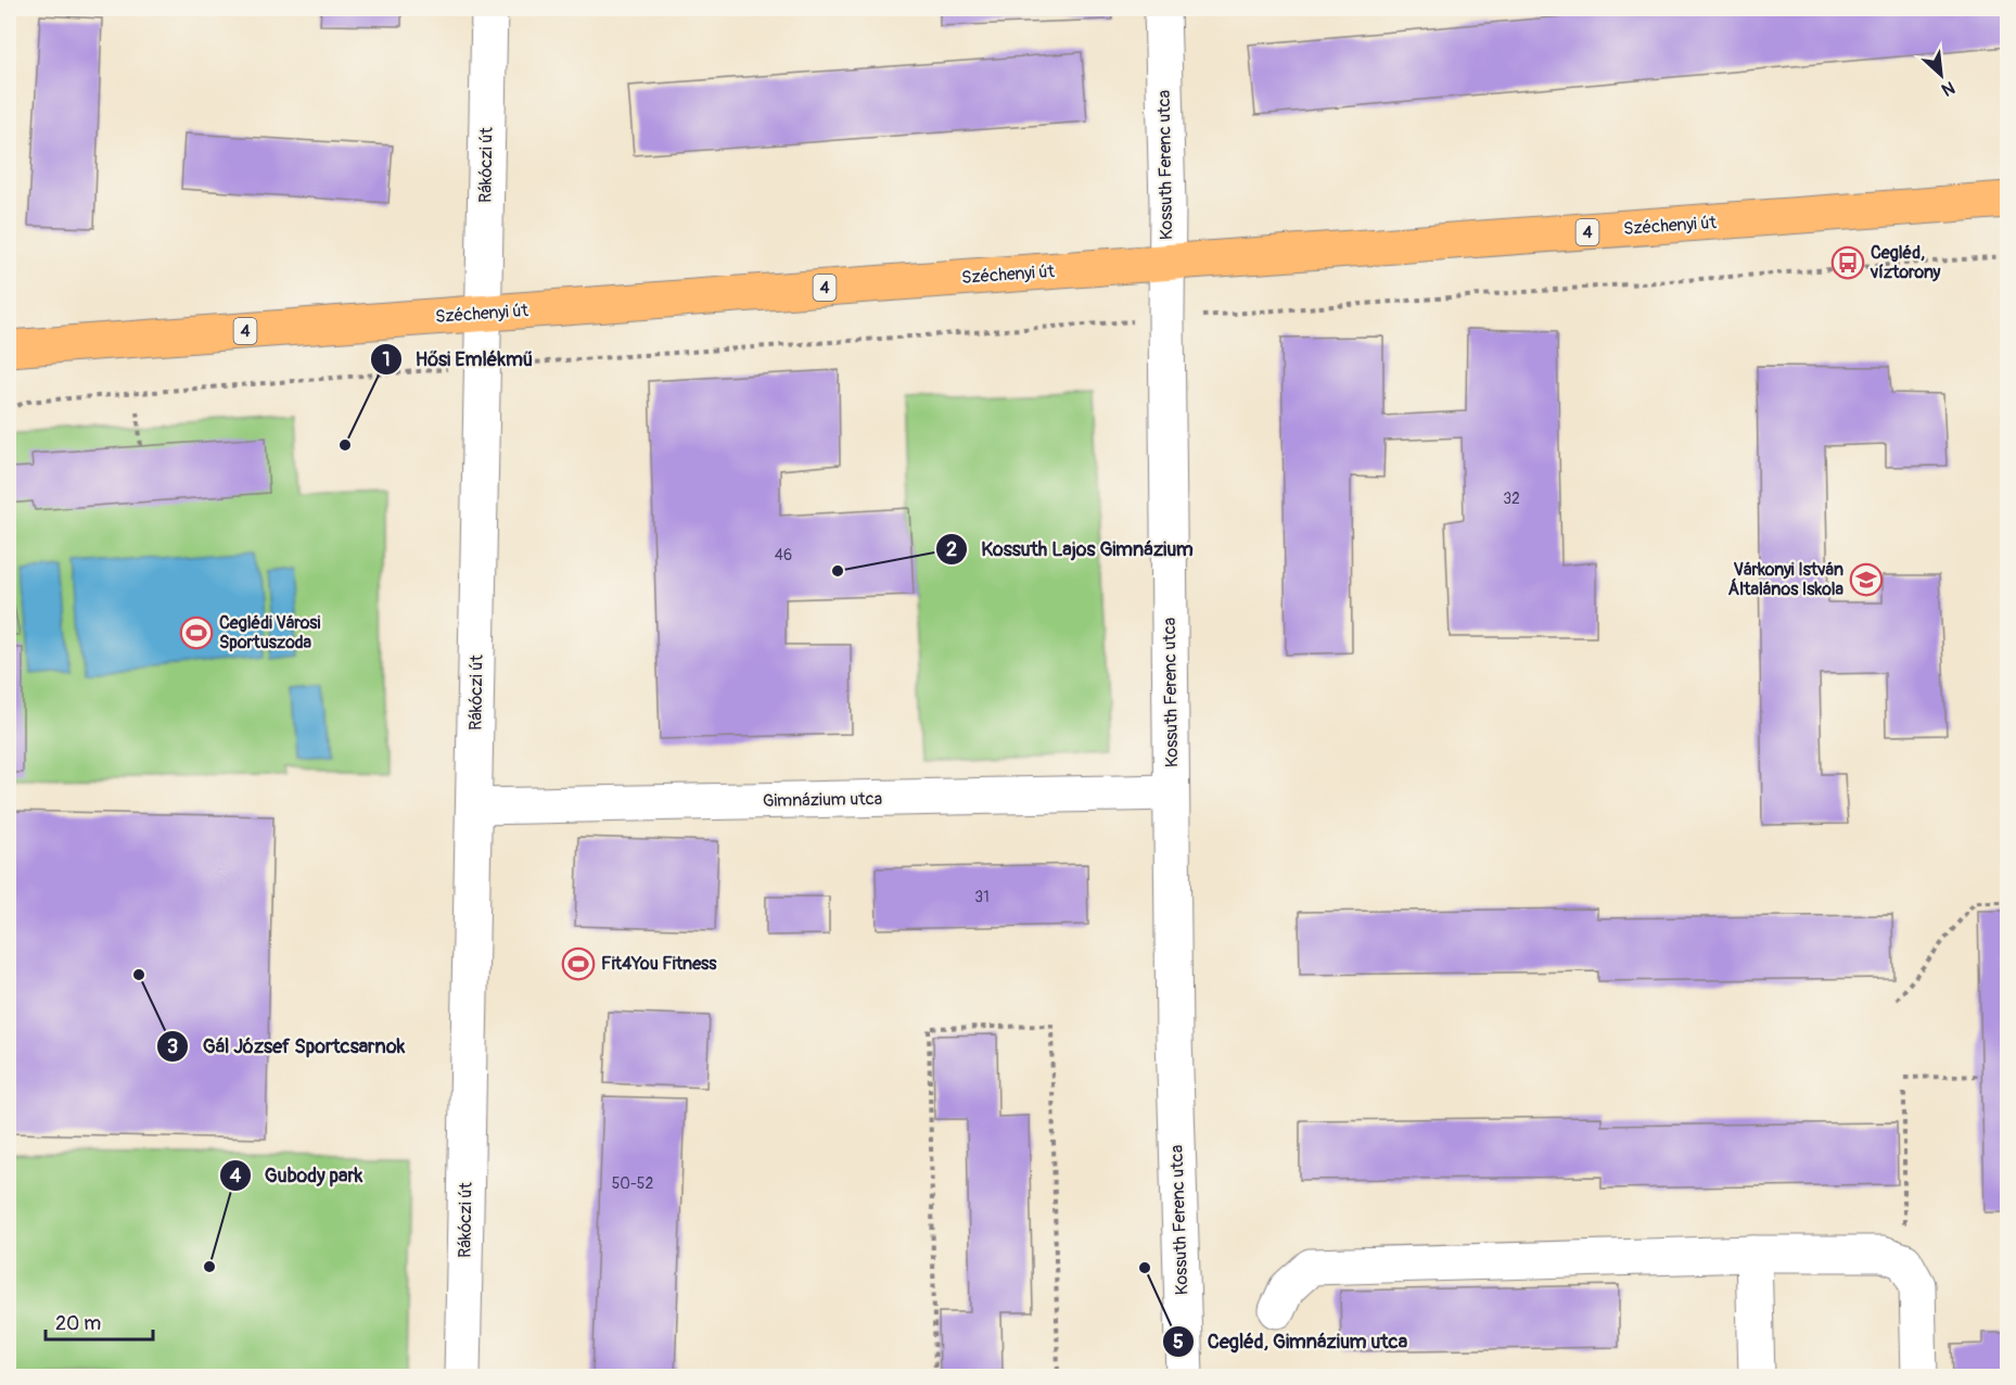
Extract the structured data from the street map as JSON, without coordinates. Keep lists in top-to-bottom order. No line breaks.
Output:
{"streets":{"main road":["Széchenyi út","4"],"street":["Rákóczi út","Kossuth Ferenc utca","Gimnázium utca"]},"crossings":[["Rákóczi út","Széchenyi út"],["Rákóczi út","Gimnázium utca"],["Kossuth Ferenc utca","Széchenyi út"],["Kossuth Ferenc utca","Gimnázium utca"]],"places":{"bus stop":["Cegléd, víztorony"],"other":["Hősi Emlékmű","Kossuth Lajos Gimnázium","Gál József Sportcsarnok","Gubody park","Cegléd, Gimnázium utca"],"school or university":["Várkonyi István Általános Iskola"],"sports":["Ceglédi Városi Sportuszoda","Fit4You Fitness"]},"house_numbers":["32","46","31","50-52"],"scale_bar":"20 m","north":"bottom right"}
